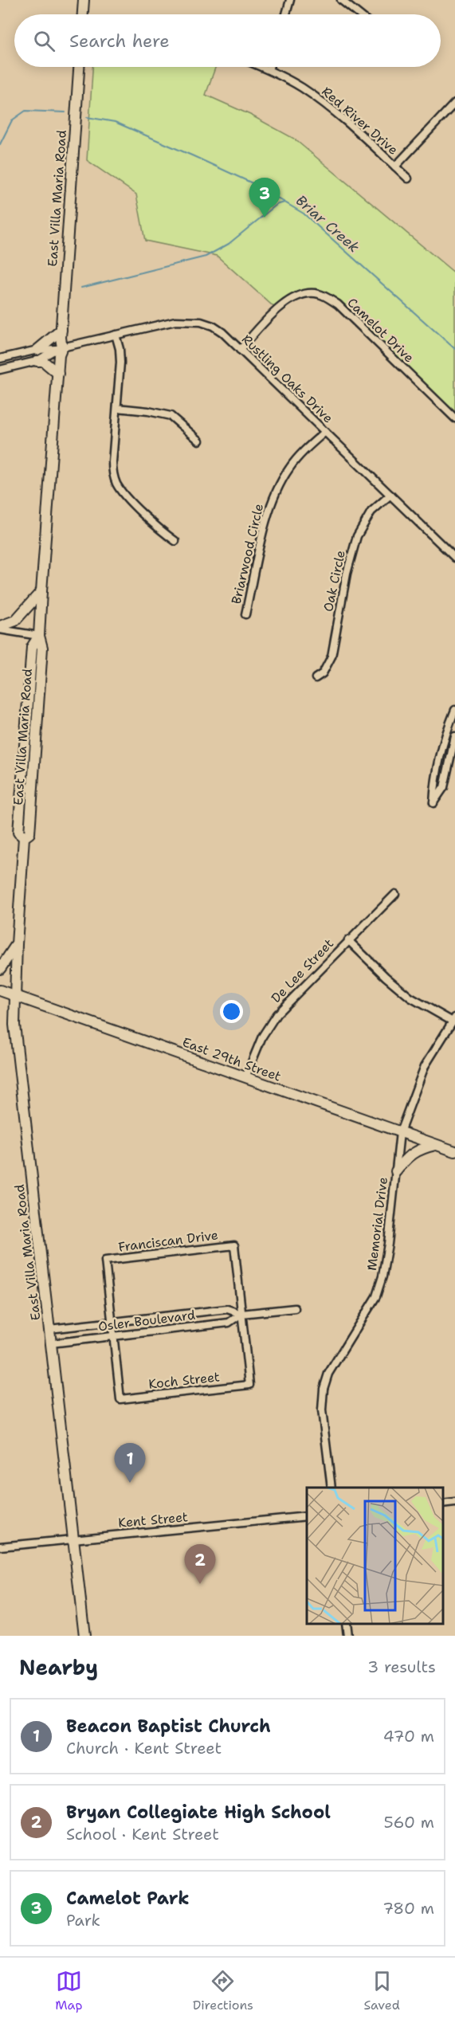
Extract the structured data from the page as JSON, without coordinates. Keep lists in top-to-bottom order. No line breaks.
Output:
{"streets":{"main road":["East Villa Maria Road","East 29th Street"],"street":["Red River Drive","Camelot Drive","Rustling Oaks Drive","Briarwood Circle","Oak Circle","De Lee Street","Memorial Drive","Franciscan Drive","Osler Boulevard","Koch Street","Kent Street"]},"crossings":[["East Villa Maria Road","Rustling Oaks Drive"],["East Villa Maria Road","East 29th Street"],["East Villa Maria Road","Osler Boulevard"],["East Villa Maria Road","Kent Street"],["Camelot Drive","Rustling Oaks Drive"],["Rustling Oaks Drive","Briarwood Circle"],["Rustling Oaks Drive","Oak Circle"],["De Lee Street","East 29th Street"],["East 29th Street","Memorial Drive"],["Franciscan Drive","Osler Boulevard"],["Franciscan Drive","Koch Street"],["Osler Boulevard","Koch Street"]],"water":["Briar Creek"],"page":{"search":"Search here","pins":["3","1","2"],"heading":["Nearby","3 results"],"list":[{"mark":"1","name":"Beacon Baptist Church","note":"Church · Kent Street","value":"470 m"},{"mark":"2","name":"Bryan Collegiate High School","note":"School · Kent Street","value":"560 m"},{"mark":"3","name":"Camelot Park","note":"Park","value":"780 m"}],"nav":["Map","Directions","Saved"]}}
